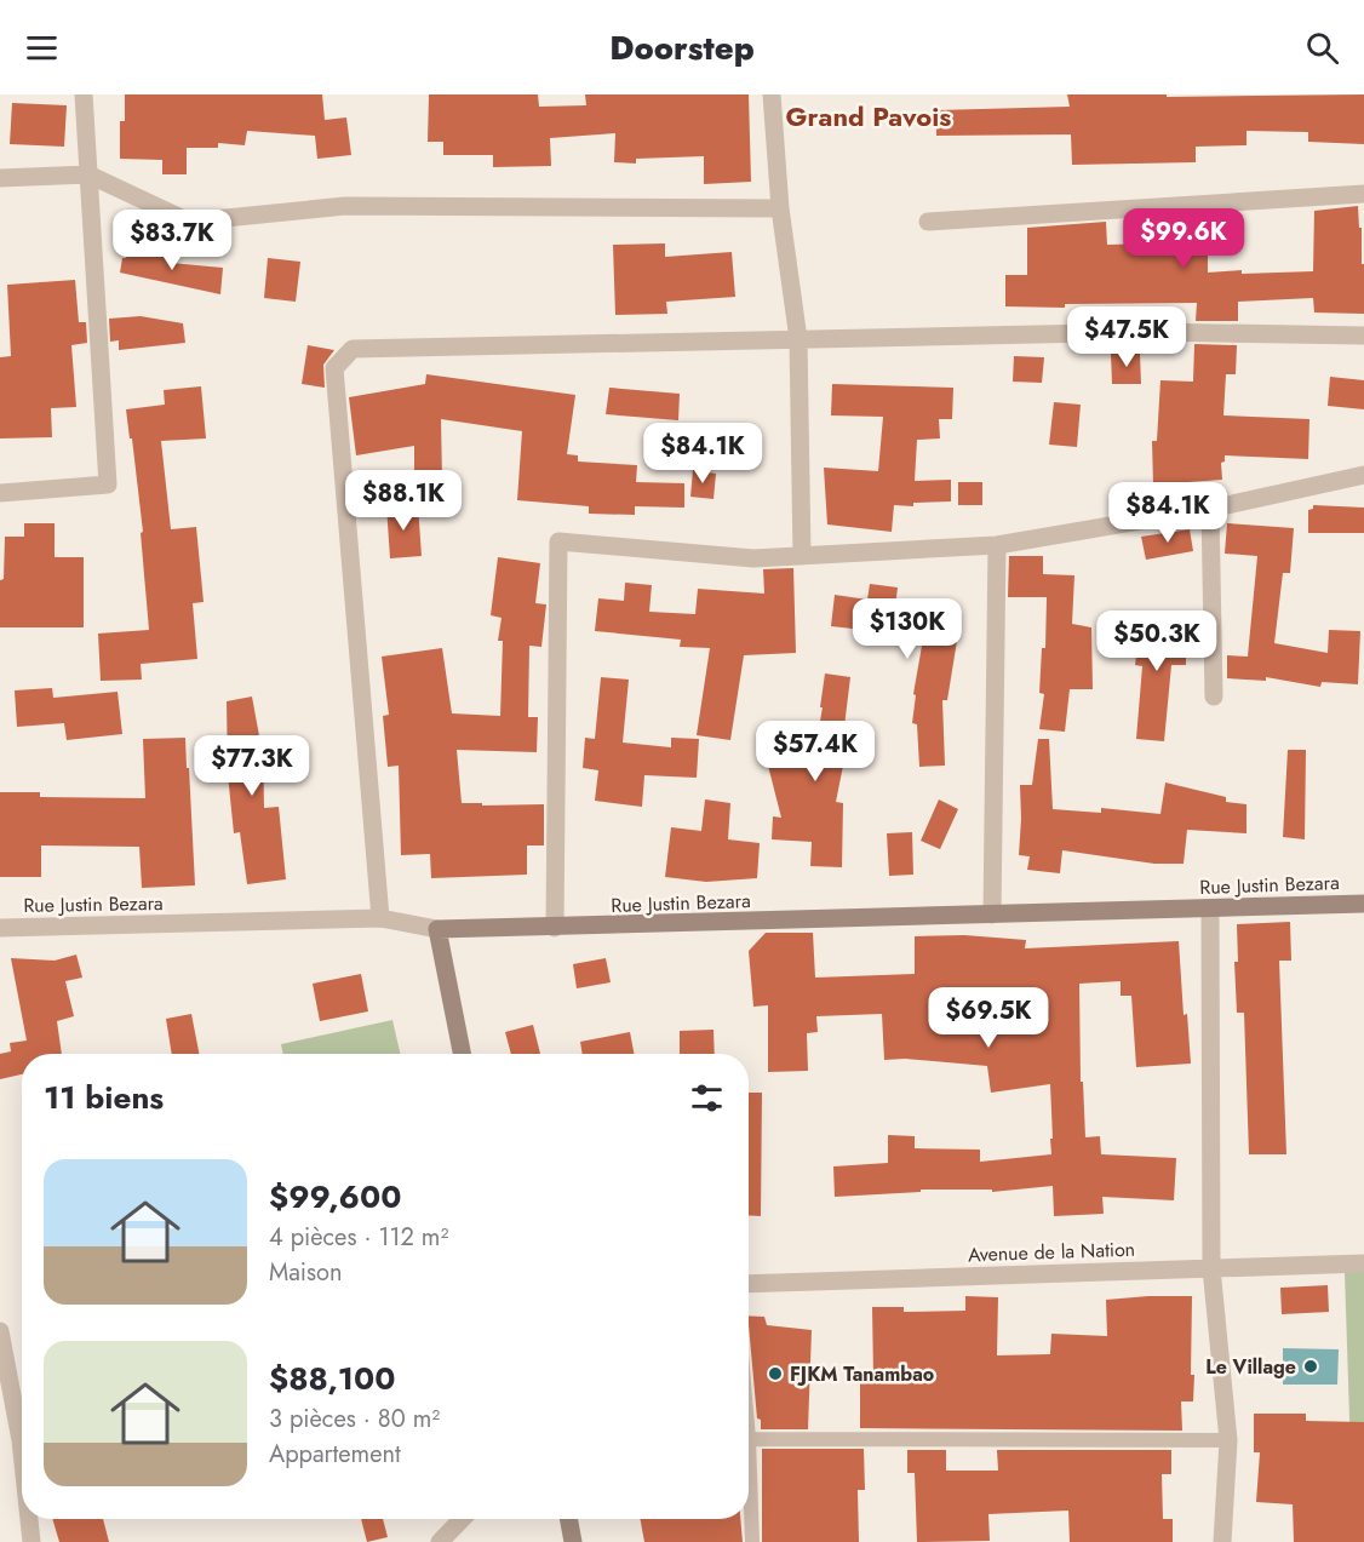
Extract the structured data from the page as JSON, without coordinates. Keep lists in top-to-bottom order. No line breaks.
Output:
{"streets":{"main road":["Rue Justin Bezara"],"street":["Avenue de la Nation"]},"districts":["Grand Pavois"],"places":["Le Village","FJKM Tanambao"],"page":{"header":"Doorstep","price":["$99.6K","$83.7K","$47.5K","$84.1K","$88.1K","$84.1K","$130K","$50.3K","$57.4K","$77.3K","$69.5K"],"heading":"11 biens","list":[{"name":"$99,600","note":"4 pièces · 112 m² · Maison"},{"name":"$88,100","note":"3 pièces · 80 m² · Appartement"}]}}
